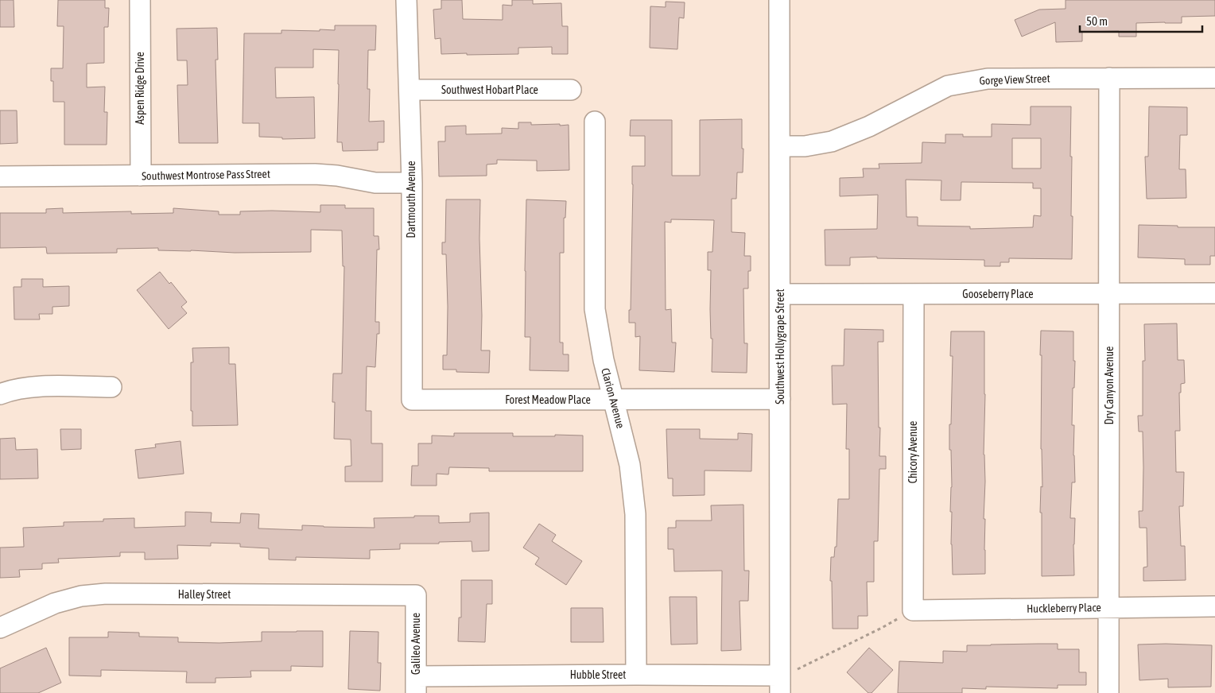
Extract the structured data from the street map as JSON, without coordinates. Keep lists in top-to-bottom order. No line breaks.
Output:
{"streets":{"street":["Gorge View Street","Aspen Ridge Drive","Southwest Hobart Place","Southwest Montrose Pass Street","Dartmouth Avenue","Gooseberry Place","Southwest Hollygrape Street","Dry Canyon Avenue","Clarion Avenue","Forest Meadow Place","Chicory Avenue","Halley Street","Huckleberry Place","Galileo Avenue","Hubble Street"]},"crossings":[["Gorge View Street","Southwest Hollygrape Street"],["Gorge View Street","Dry Canyon Avenue"],["Aspen Ridge Drive","Southwest Montrose Pass Street"],["Southwest Hobart Place","Dartmouth Avenue"],["Southwest Montrose Pass Street","Dartmouth Avenue"],["Dartmouth Avenue","Forest Meadow Place"],["Gooseberry Place","Southwest Hollygrape Street"],["Gooseberry Place","Dry Canyon Avenue"],["Gooseberry Place","Chicory Avenue"],["Southwest Hollygrape Street","Forest Meadow Place"],["Southwest Hollygrape Street","Hubble Street"],["Dry Canyon Avenue","Huckleberry Place"],["Clarion Avenue","Forest Meadow Place"],["Clarion Avenue","Hubble Street"],["Chicory Avenue","Huckleberry Place"],["Halley Street","Galileo Avenue"],["Galileo Avenue","Hubble Street"]],"scale_bar":"50 m"}
